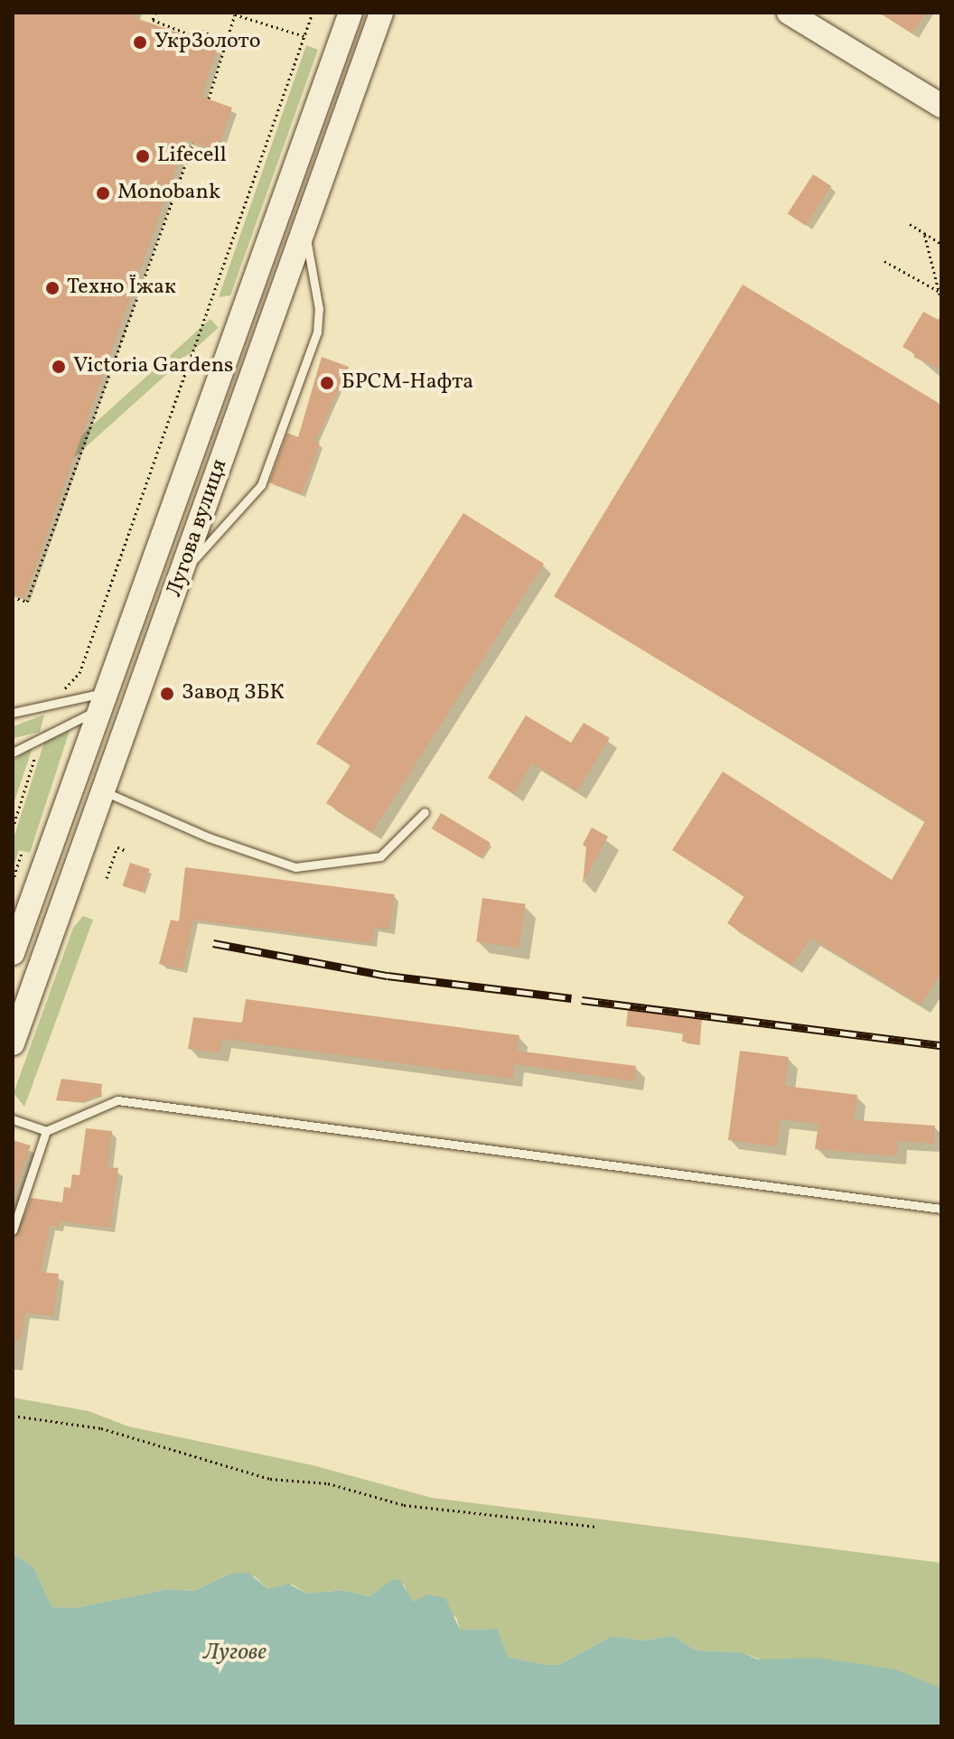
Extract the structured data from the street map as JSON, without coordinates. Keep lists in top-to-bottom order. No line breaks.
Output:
{"streets":{"main road":["Лугова вулиця"]},"water":["Лугове"],"places":["УкрЗолото","Lifecell","Monobank","Техно Їжак","Victoria Gardens","БРСМ-Нафта","Завод ЗБК"]}
